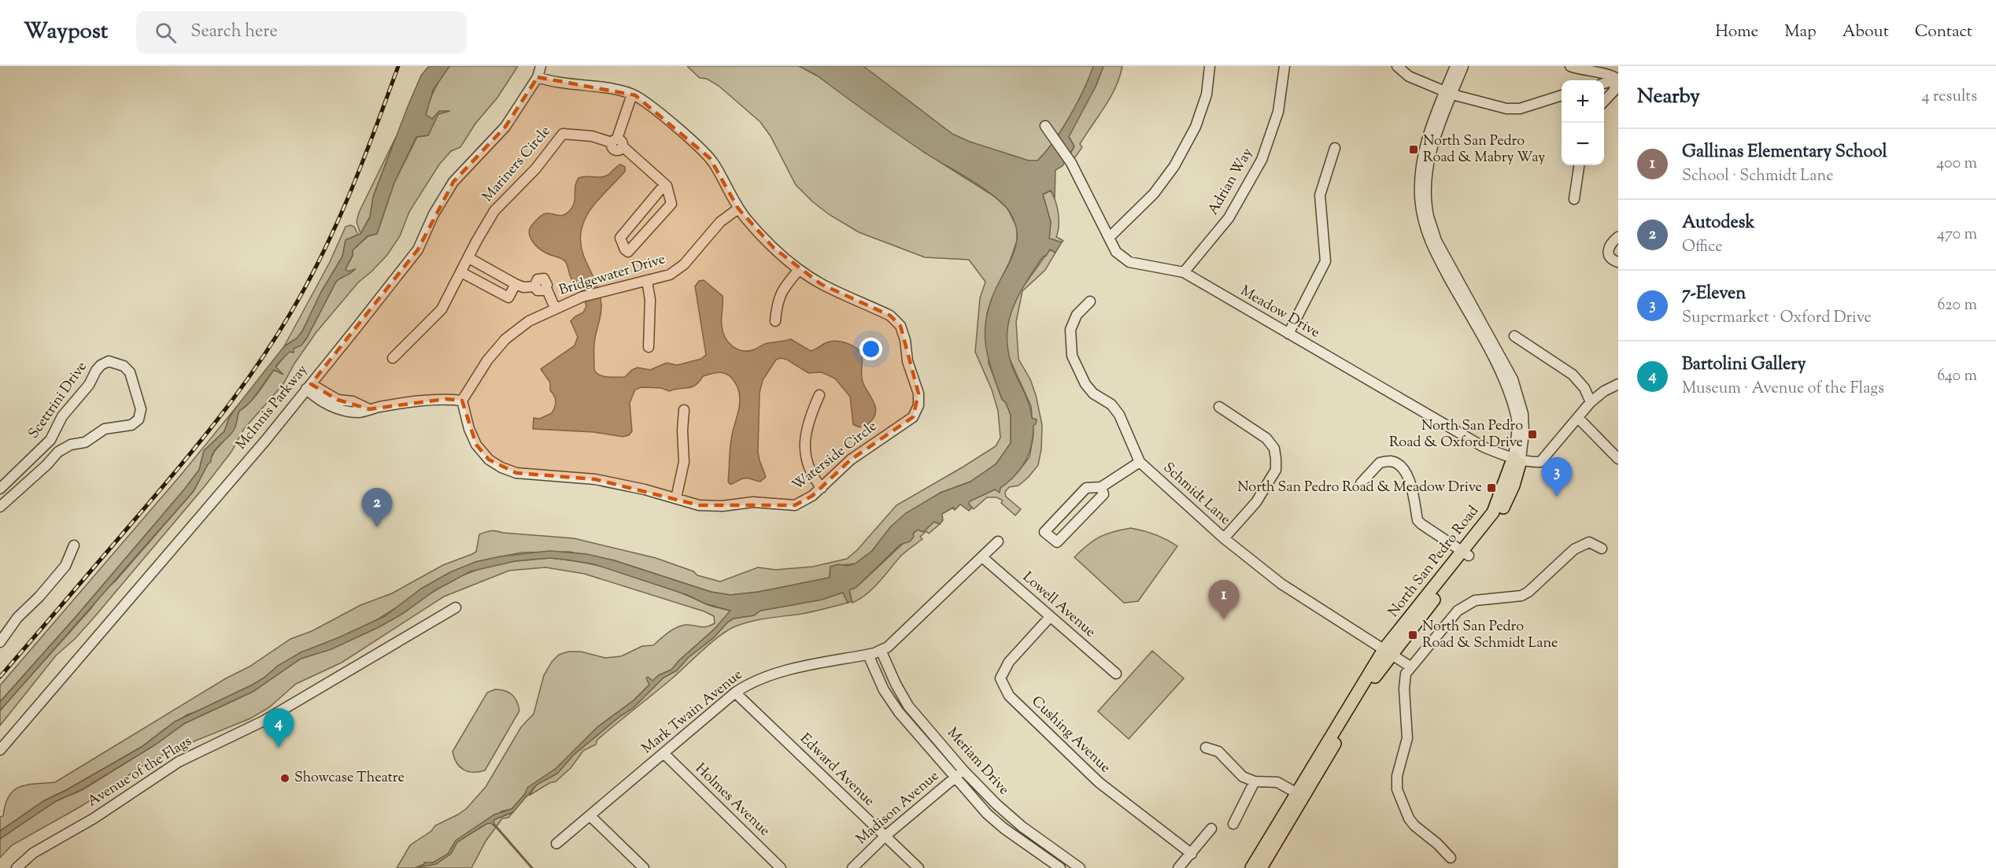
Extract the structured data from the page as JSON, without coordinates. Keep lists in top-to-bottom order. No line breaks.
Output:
{"streets":{"main road":["North San Pedro Road"],"street":["Mariners Circle","Adrian Way","Bridgewater Drive","Meadow Drive","Scettrini Drive","McInnis Parkway","Waterside Circle","Schmidt Lane","Lowell Avenue","Mark Twain Avenue","Cushing Avenue","Meriam Drive","Edward Avenue","Avenue of the Flags","Holmes Avenue","Madison Avenue"]},"crossings":[["Adrian Way","Meadow Drive"],["Bridgewater Drive","Waterside Circle"],["Meadow Drive","North San Pedro Road"],["McInnis Parkway","Waterside Circle"],["Schmidt Lane","North San Pedro Road"],["Lowell Avenue","Mark Twain Avenue"],["Lowell Avenue","Cushing Avenue"],["Mark Twain Avenue","Meriam Drive"],["Mark Twain Avenue","Edward Avenue"],["Mark Twain Avenue","Holmes Avenue"],["Meriam Drive","Madison Avenue"],["Edward Avenue","Madison Avenue"]],"places":{"transit":["North San Pedro Road & Mabry Way","North San Pedro Road & Oxford Drive","North San Pedro Road & Meadow Drive","North San Pedro Road & Schmidt Lane"],"other":["Showcase Theatre"]},"page":{"header":"Waypost","search":"Search here","nav":["Home","Map","About","Contact"],"heading":["Nearby","4 results"],"map_buttons":["+","−"],"list":[{"mark":"1","name":"Gallinas Elementary School","note":"School · Schmidt Lane","value":"400 m"},{"mark":"2","name":"Autodesk","note":"Office","value":"470 m"},{"mark":"3","name":"7-Eleven","note":"Supermarket · Oxford Drive","value":"620 m"},{"mark":"4","name":"Bartolini Gallery","note":"Museum · Avenue of the Flags","value":"640 m"}],"pins":["3","2","1","4"]}}
